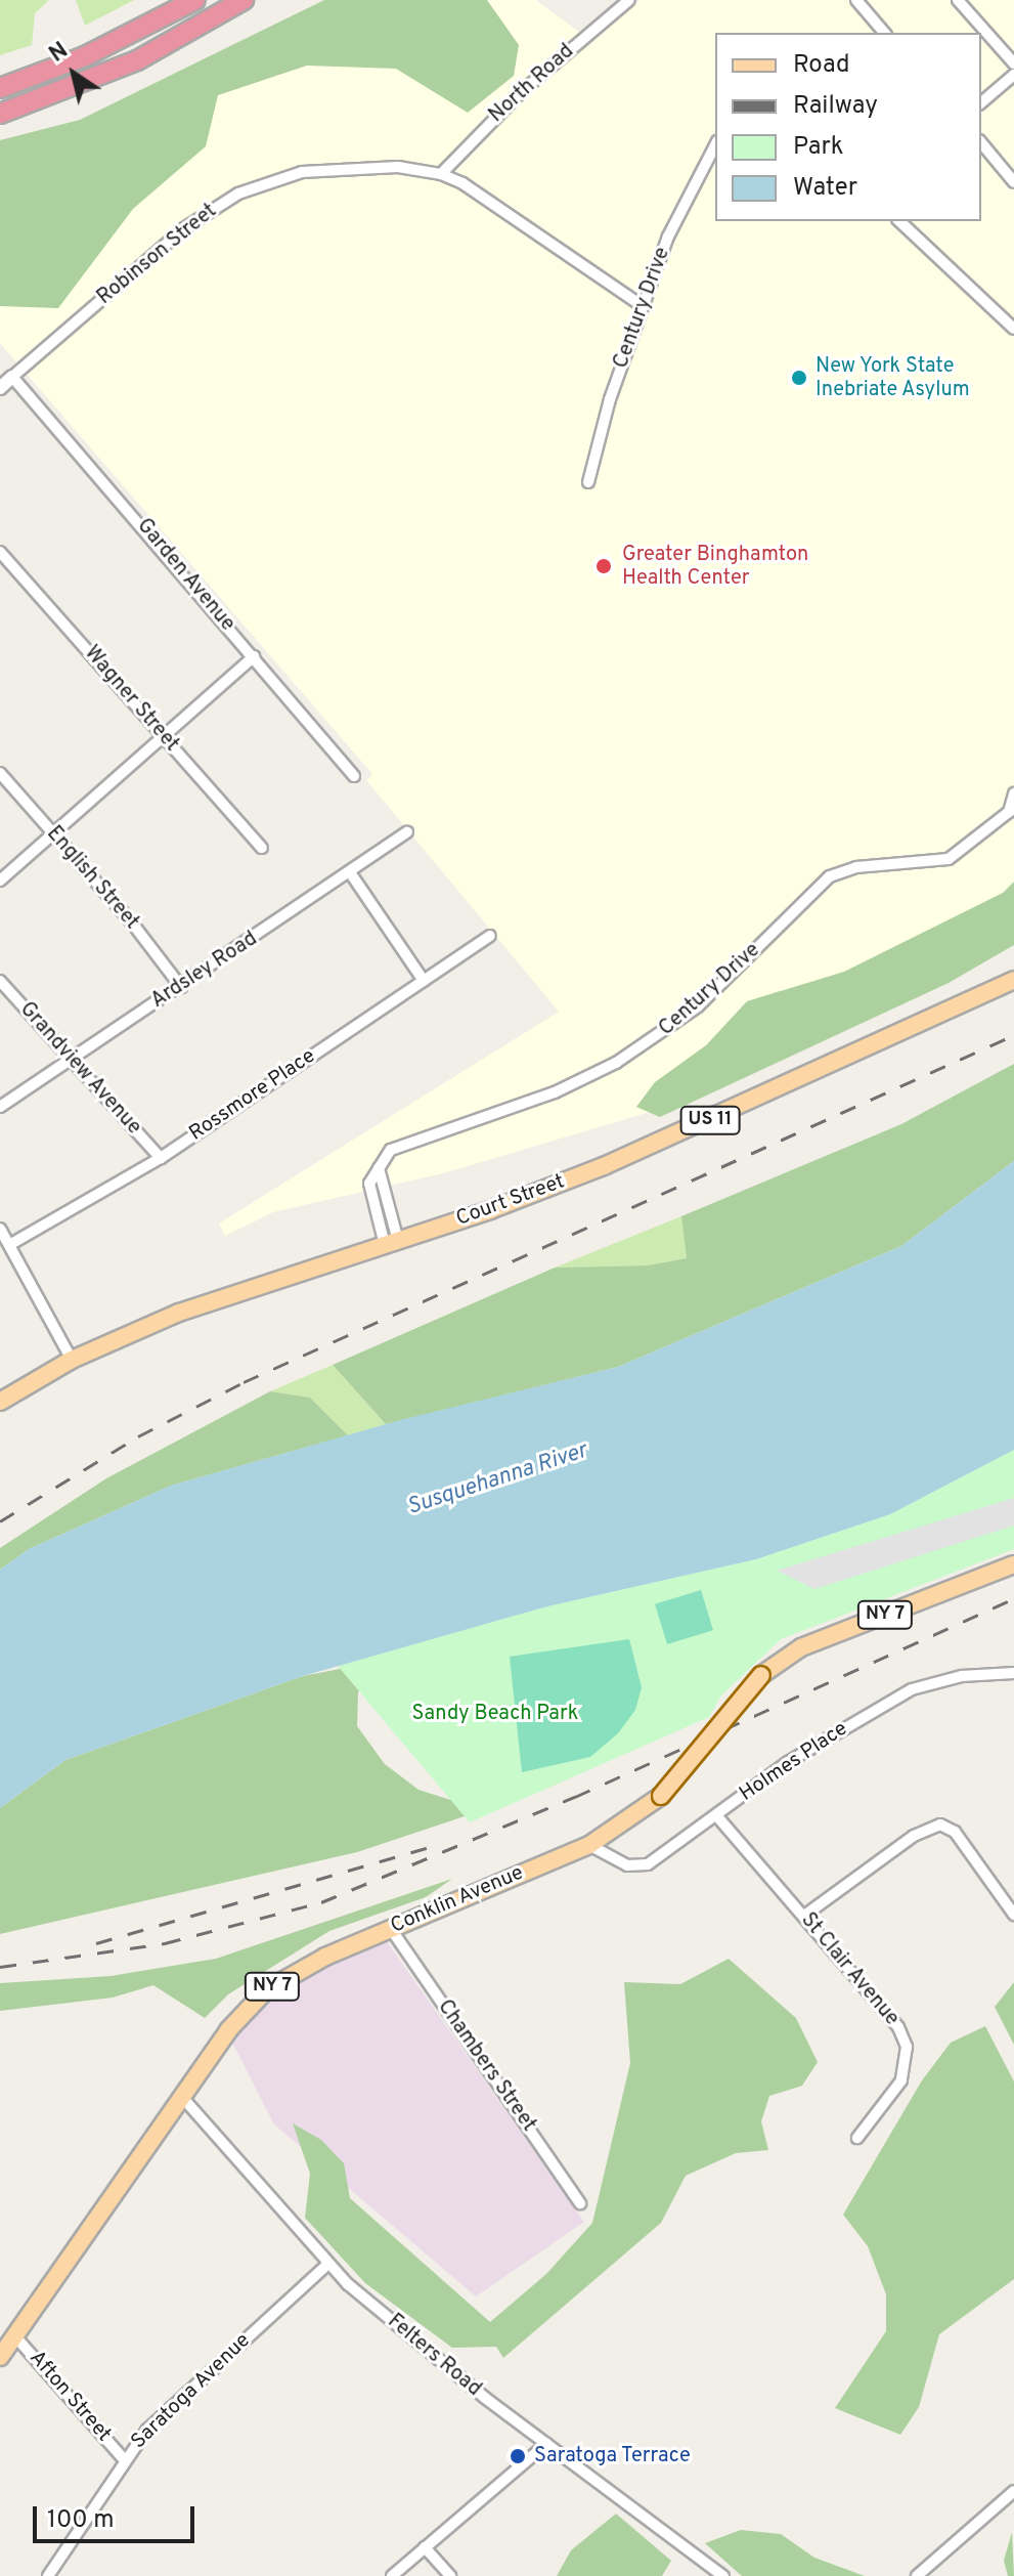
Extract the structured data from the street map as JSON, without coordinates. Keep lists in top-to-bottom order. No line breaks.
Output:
{"streets":{"main road":["US 11","Court Street","NY 7","Conklin Avenue"],"street":["North Road","Robinson Street","Century Drive","Garden Avenue","Wagner Street","English Street","Ardsley Road","Grandview Avenue","Rossmore Place","Holmes Place","St Clair Avenue","Chambers Street","Felters Road","Saratoga Avenue","Afton Street"]},"crossings":[["North Road","Robinson Street"],["Robinson Street","Century Drive"],["Robinson Street","Garden Avenue"],["Century Drive","Court Street"],["English Street","Ardsley Road"],["Ardsley Road","Grandview Avenue"],["Grandview Avenue","Rossmore Place"],["Holmes Place","Conklin Avenue"],["Holmes Place","St Clair Avenue"],["Conklin Avenue","Chambers Street"],["Conklin Avenue","Felters Road"],["Conklin Avenue","Afton Street"],["Felters Road","Saratoga Avenue"],["Saratoga Avenue","Afton Street"]],"water":["Susquehanna River"],"parks":["Sandy Beach Park"],"places":["New York State Inebriate Asylum","Greater Binghamton Health Center","Saratoga Terrace"],"legend":["Road","Railway","Park","Water"],"scale_bar":"100 m","north":"top left"}
